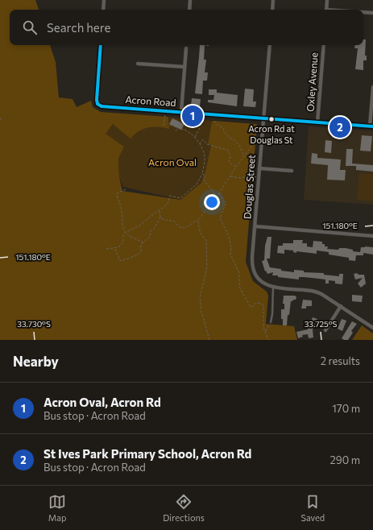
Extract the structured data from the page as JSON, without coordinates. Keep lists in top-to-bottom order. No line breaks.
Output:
{"streets":{"street":["Oxley Avenue","Acron Road","Douglas Street"]},"crossings":[["Oxley Avenue","Acron Road"],["Acron Road","Douglas Street"]],"parks":["Acron Oval"],"places":["Acron Rd at Douglas St"],"page":{"search":"Search here","pins":["1","2"],"heading":["Nearby","2 results"],"list":[{"mark":"1","name":"Acron Oval, Acron Rd","note":"Bus stop · Acron Road","value":"170 m"},{"mark":"2","name":"St Ives Park Primary School, Acron Rd","note":"Bus stop · Acron Road","value":"290 m"}],"nav":["Map","Directions","Saved"]},"coordinates":["151.180°E","33.730°S","33.725°S"]}
